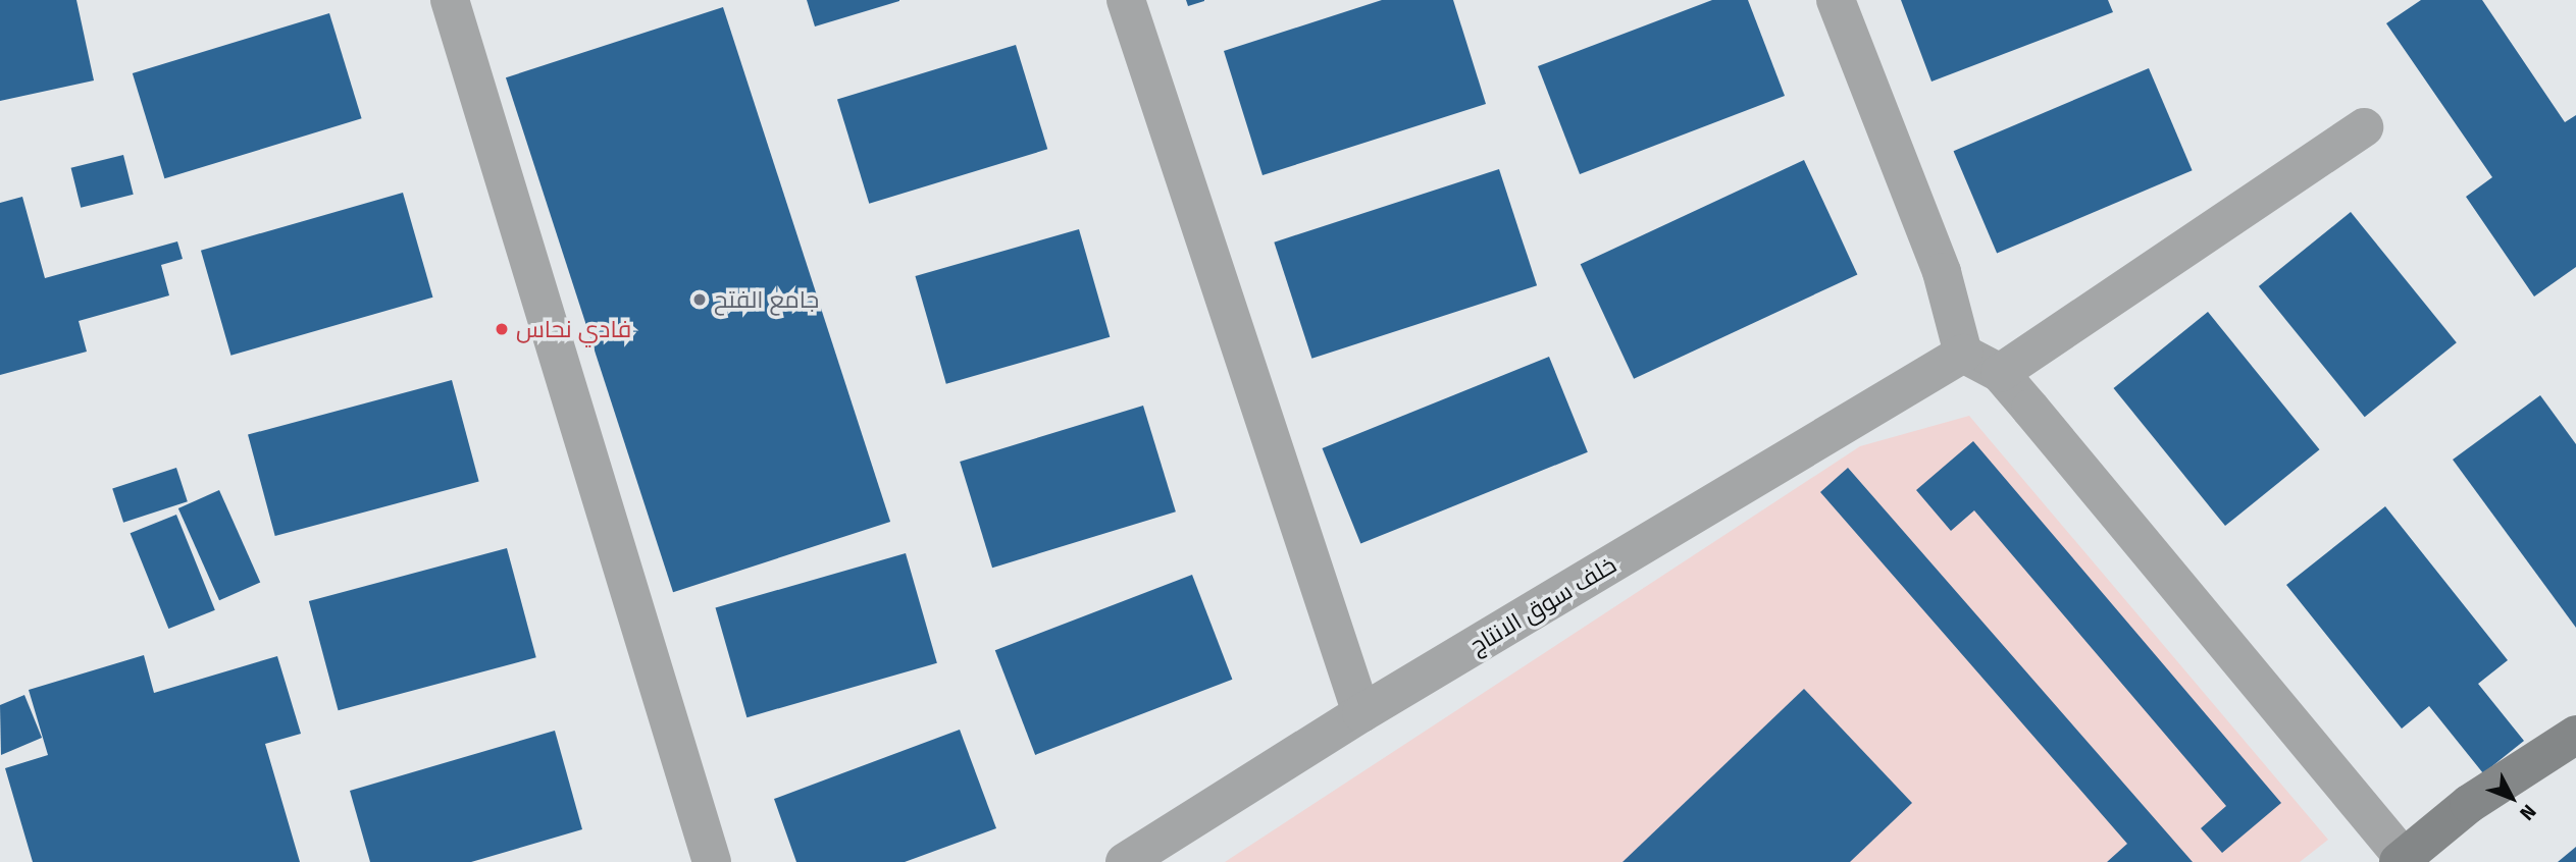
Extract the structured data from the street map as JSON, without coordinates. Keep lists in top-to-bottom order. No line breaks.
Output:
{"streets":{"street":["خلف سوق الانتاج"]},"places":["جامع الفتح","فادي نحاس"],"north":"bottom right"}
